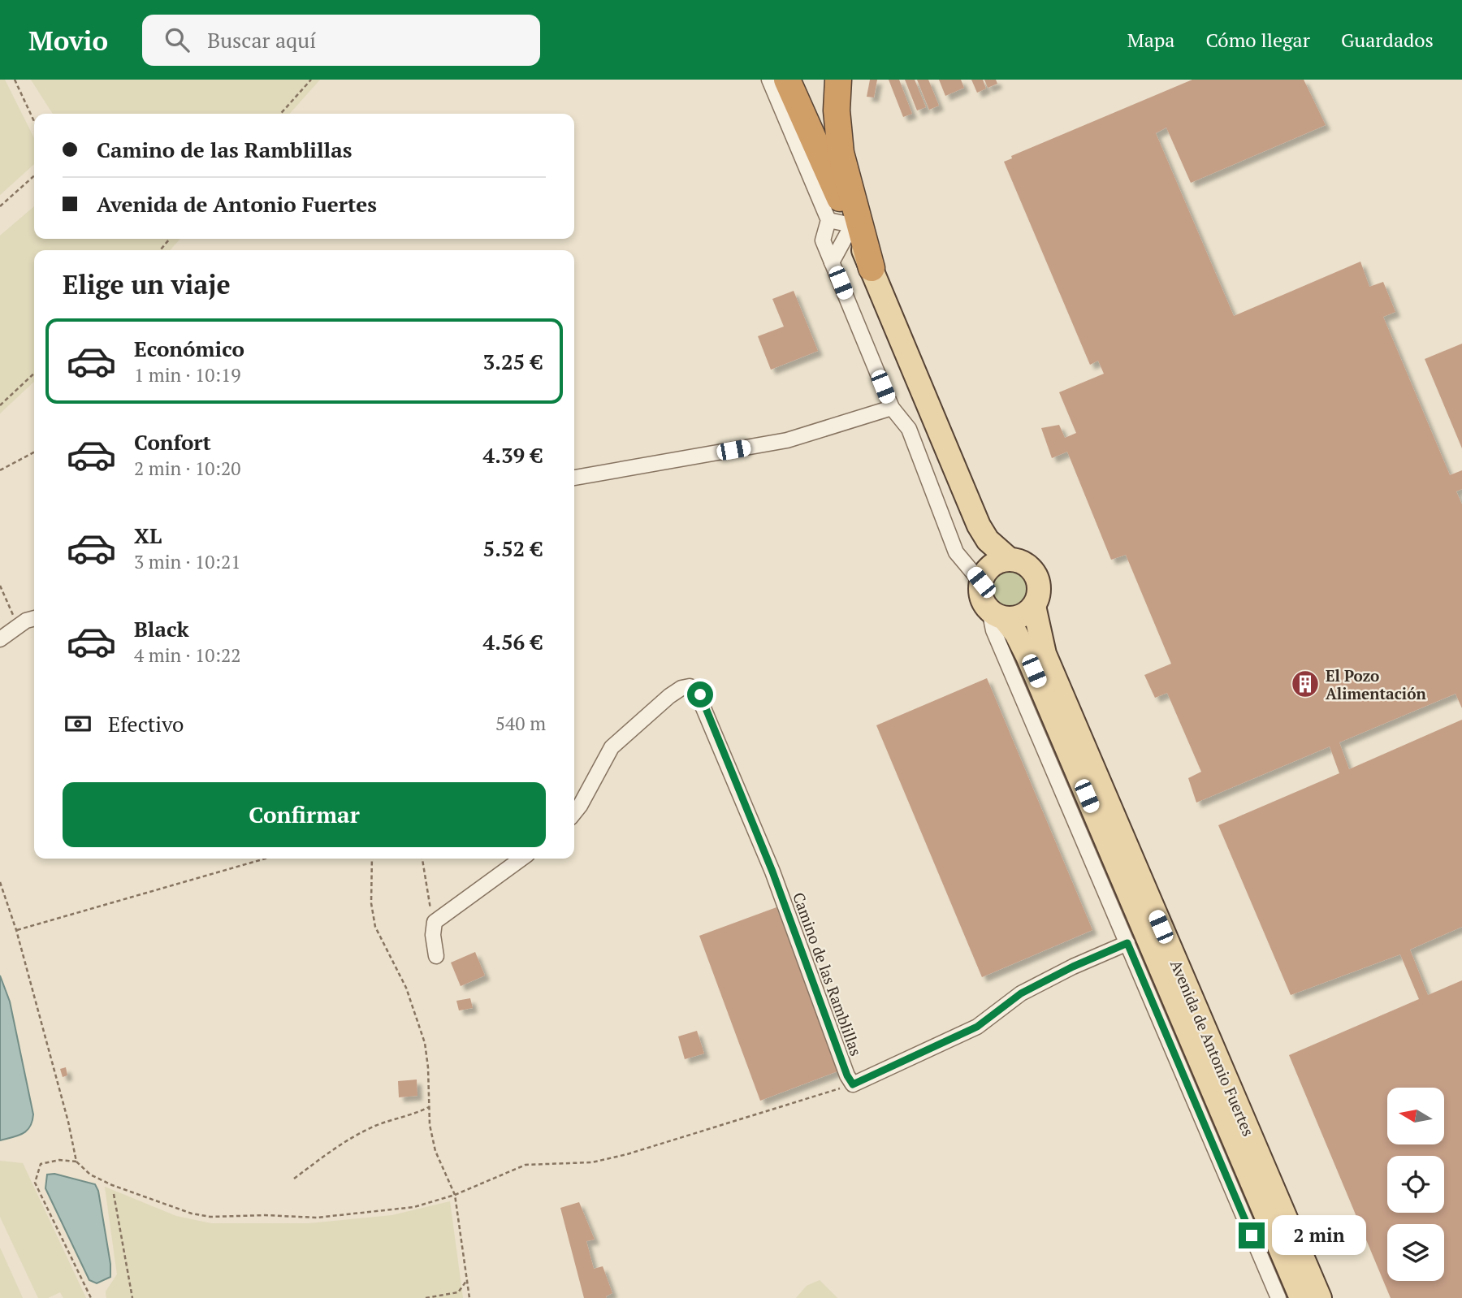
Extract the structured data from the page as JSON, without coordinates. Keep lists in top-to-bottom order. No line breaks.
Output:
{"streets":{"main road":["Avenida de Antonio Fuertes"],"street":["Camino de las Ramblillas"]},"places":{"building":["El Pozo Alimentación"]},"north":"left","page":{"header":"Movio","search":"Buscar aquí","nav":["Mapa","Cómo llegar","Guardados"],"banner":["Camino de las Ramblillas","Avenida de Antonio Fuertes"],"heading":"Elige un viaje","list":[{"name":"Económico","note":"1 min · 10:19","value":"3.25 €"},{"name":"Confort","note":"2 min · 10:20","value":"4.39 €"},{"name":"XL","note":"3 min · 10:21","value":"5.52 €"},{"name":"Black","note":"4 min · 10:22","value":"4.56 €"}],"pay":["Efectivo","540 m"],"buttons":"Confirmar","bubble":"2 min"}}
